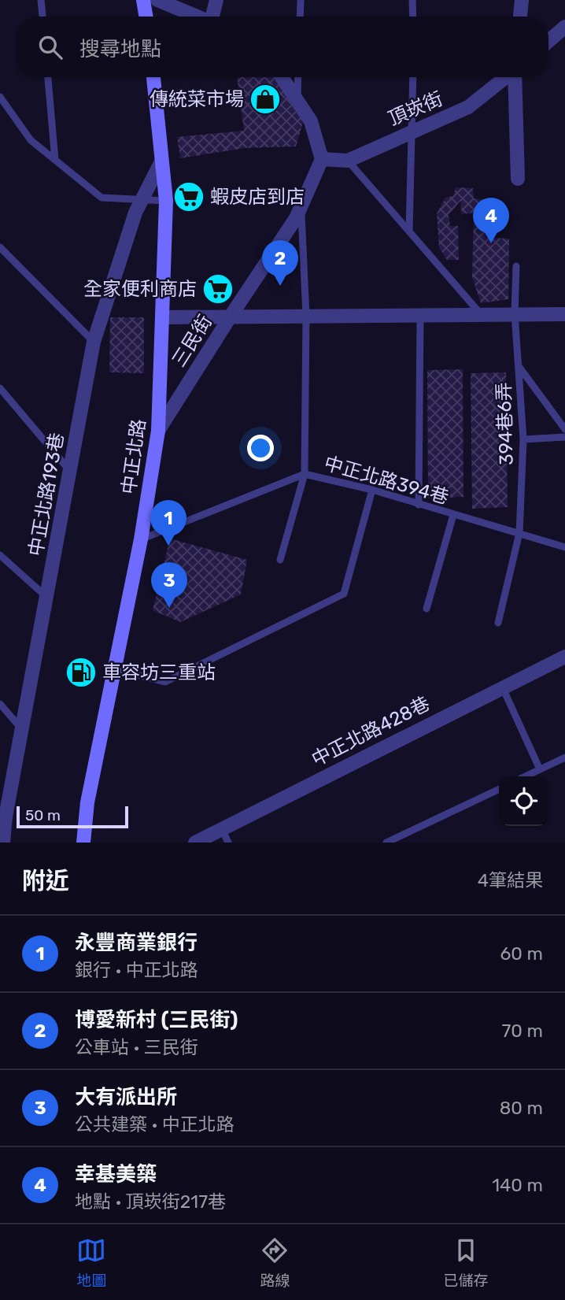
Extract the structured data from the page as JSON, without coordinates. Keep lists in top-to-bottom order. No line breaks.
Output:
{"streets":{"main road":["中正北路"],"street":["頂崁街","三民街","中正北路193巷","中正北路428巷"],"lane":["394巷6弄","中正北路394巷"]},"crossings":[["頂崁街","三民街"],["三民街","中正北路"],["394巷6弄","中正北路394巷"],["中正北路","中正北路394巷"],["中正北路","中正北路193巷"]],"places":{"shop":["傳統菜市場"],"supermarket":["蝦皮店到店","全家便利商店"],"fuel station":["車容坊三重站"]},"scale_bar":"50 m","page":{"search":"搜尋地點","pins":["4","2","1","3"],"scale":"50 m","heading":["附近","4筆結果"],"list":[{"mark":"1","name":"永豐商業銀行","note":"銀行 · 中正北路","value":"60 m"},{"mark":"2","name":"博愛新村 (三民街)","note":"公車站 · 三民街","value":"70 m"},{"mark":"3","name":"大有派出所","note":"公共建築 · 中正北路","value":"80 m"},{"mark":"4","name":"幸基美築","note":"地點 · 頂崁街217巷","value":"140 m"}],"nav":["地圖","路線","已儲存"]}}
